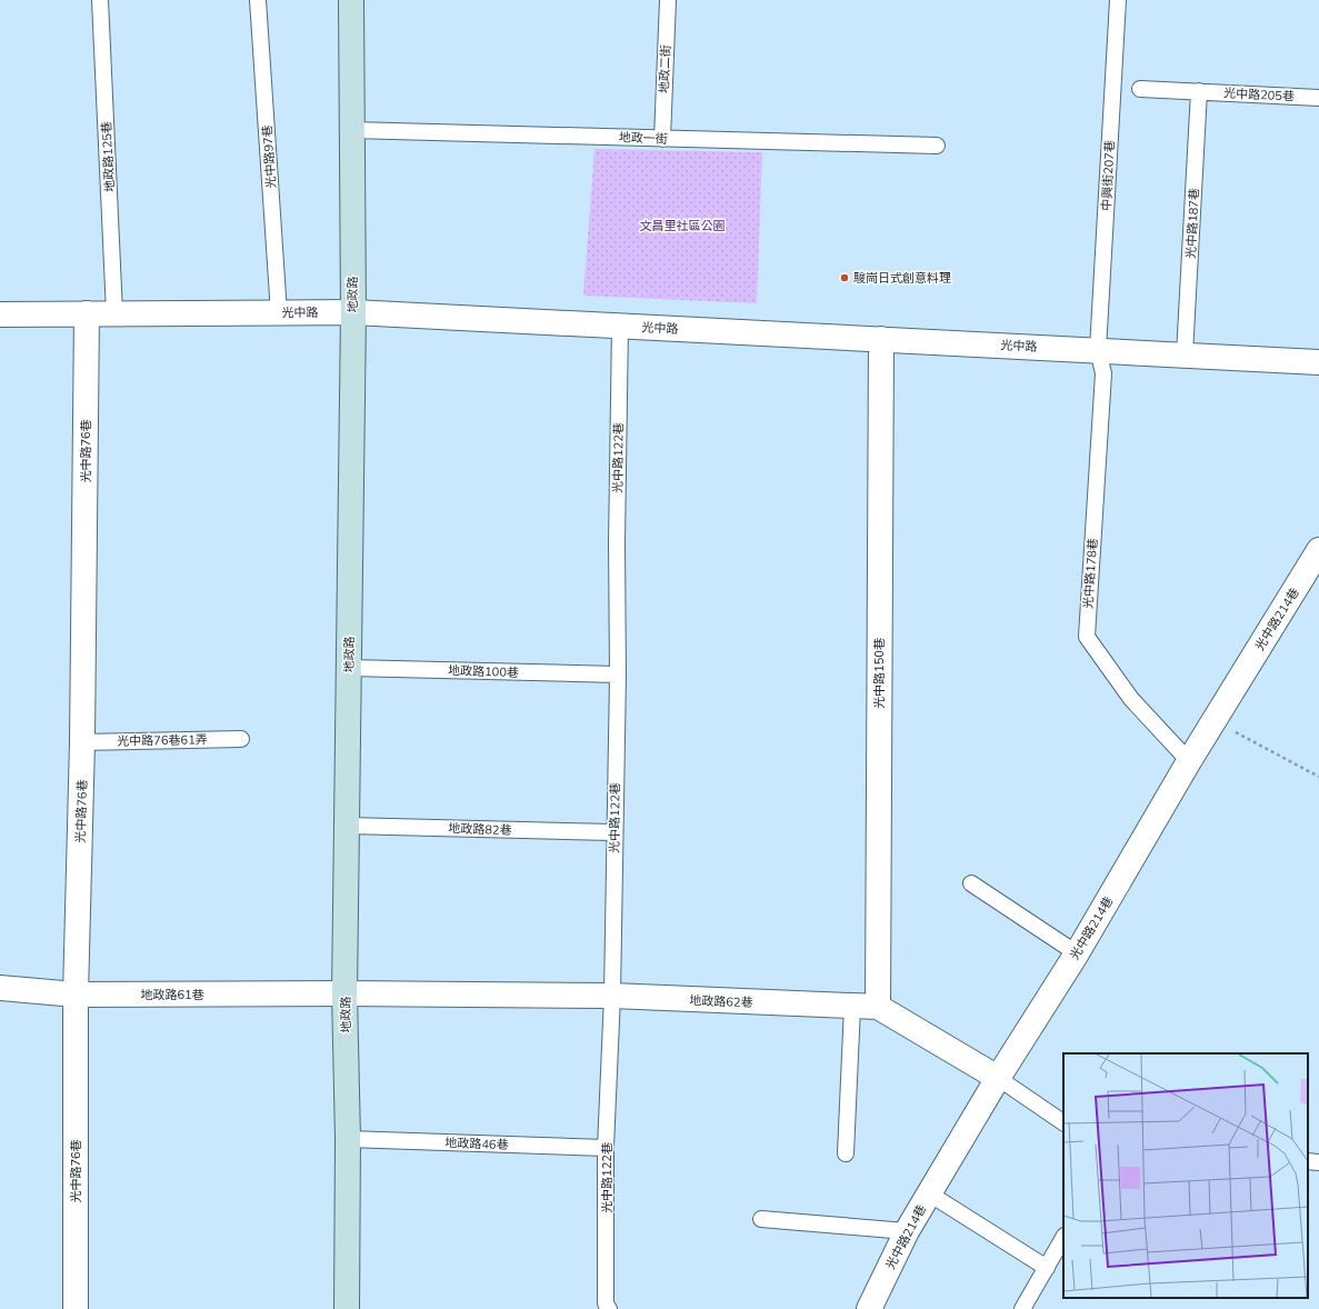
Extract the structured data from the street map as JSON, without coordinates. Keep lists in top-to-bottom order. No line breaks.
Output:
{"streets":{"street":["地政路","光中路","光中路76巷","光中路214巷","光中路150巷","地政路61巷","地政路62巷"],"lane":["地政二街","光中路205巷","地政一街","地政路125巷","光中路97巷","中興街207巷","光中路187巷","光中路122巷","光中路178巷","地政路100巷","光中路76巷61弄","地政路82巷","地政路46巷"]},"crossings":[["地政二街","地政一街"],["光中路205巷","光中路187巷"],["地政一街","地政路"],["地政路125巷","光中路"],["光中路97巷","光中路"],["中興街207巷","光中路"],["中興街207巷","光中路178巷"],["光中路187巷","光中路"],["地政路","光中路"],["地政路","地政路100巷"],["地政路","地政路82巷"],["地政路","地政路61巷"],["地政路","地政路62巷"],["地政路","地政路46巷"],["光中路","光中路76巷"],["光中路","光中路122巷"],["光中路","光中路178巷"],["光中路","光中路150巷"],["光中路76巷","光中路76巷61弄"],["光中路76巷","地政路61巷"],["光中路122巷","地政路100巷"],["光中路122巷","地政路82巷"],["光中路122巷","地政路62巷"],["光中路122巷","地政路46巷"],["光中路178巷","光中路214巷"],["光中路150巷","地政路62巷"],["地政路61巷","地政路62巷"]],"parks":["文昌里社區公園"],"places":["駿崗日式創意料理"]}
